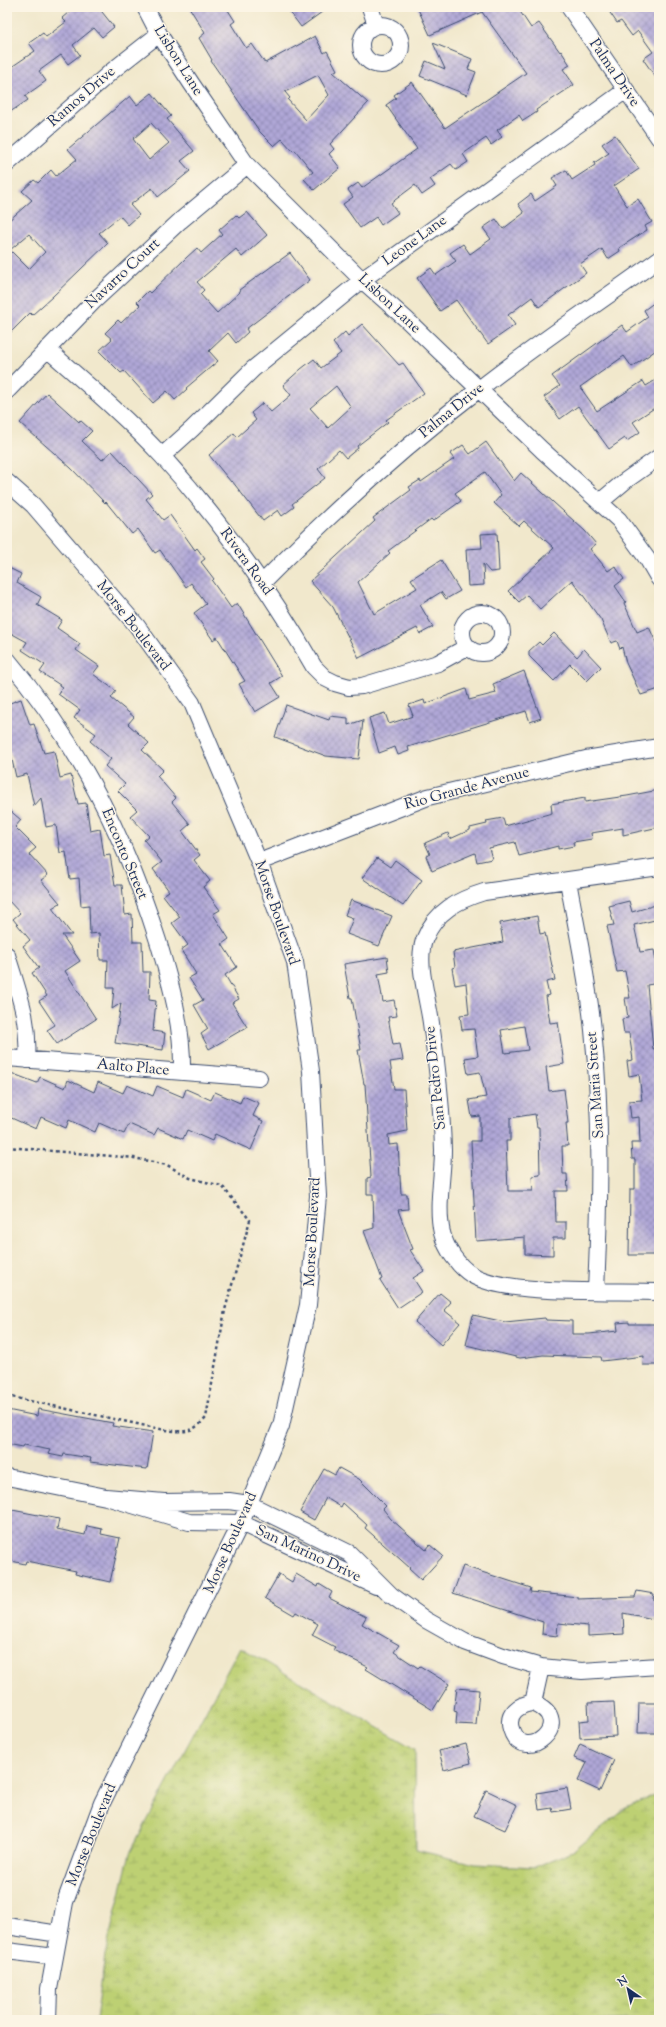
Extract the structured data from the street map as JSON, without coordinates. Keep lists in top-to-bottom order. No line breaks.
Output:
{"streets":{"street":["Lisbon Lane","Palma Drive","Ramos Drive","Leone Lane","Navarro Court","Rivera Road","Morse Boulevard","Rio Grande Avenue","Enconto Street","Aalto Place","San Pedro Drive","San Maria Street","San Marino Drive"]},"crossings":[["Lisbon Lane","Palma Drive"],["Lisbon Lane","Ramos Drive"],["Lisbon Lane","Leone Lane"],["Lisbon Lane","Navarro Court"],["Palma Drive","Leone Lane"],["Palma Drive","Rivera Road"],["Leone Lane","Rivera Road"],["Navarro Court","Rivera Road"],["Morse Boulevard","Rio Grande Avenue"],["Morse Boulevard","San Marino Drive"],["Enconto Street","Aalto Place"],["San Pedro Drive","San Maria Street"]],"north":"top left"}
